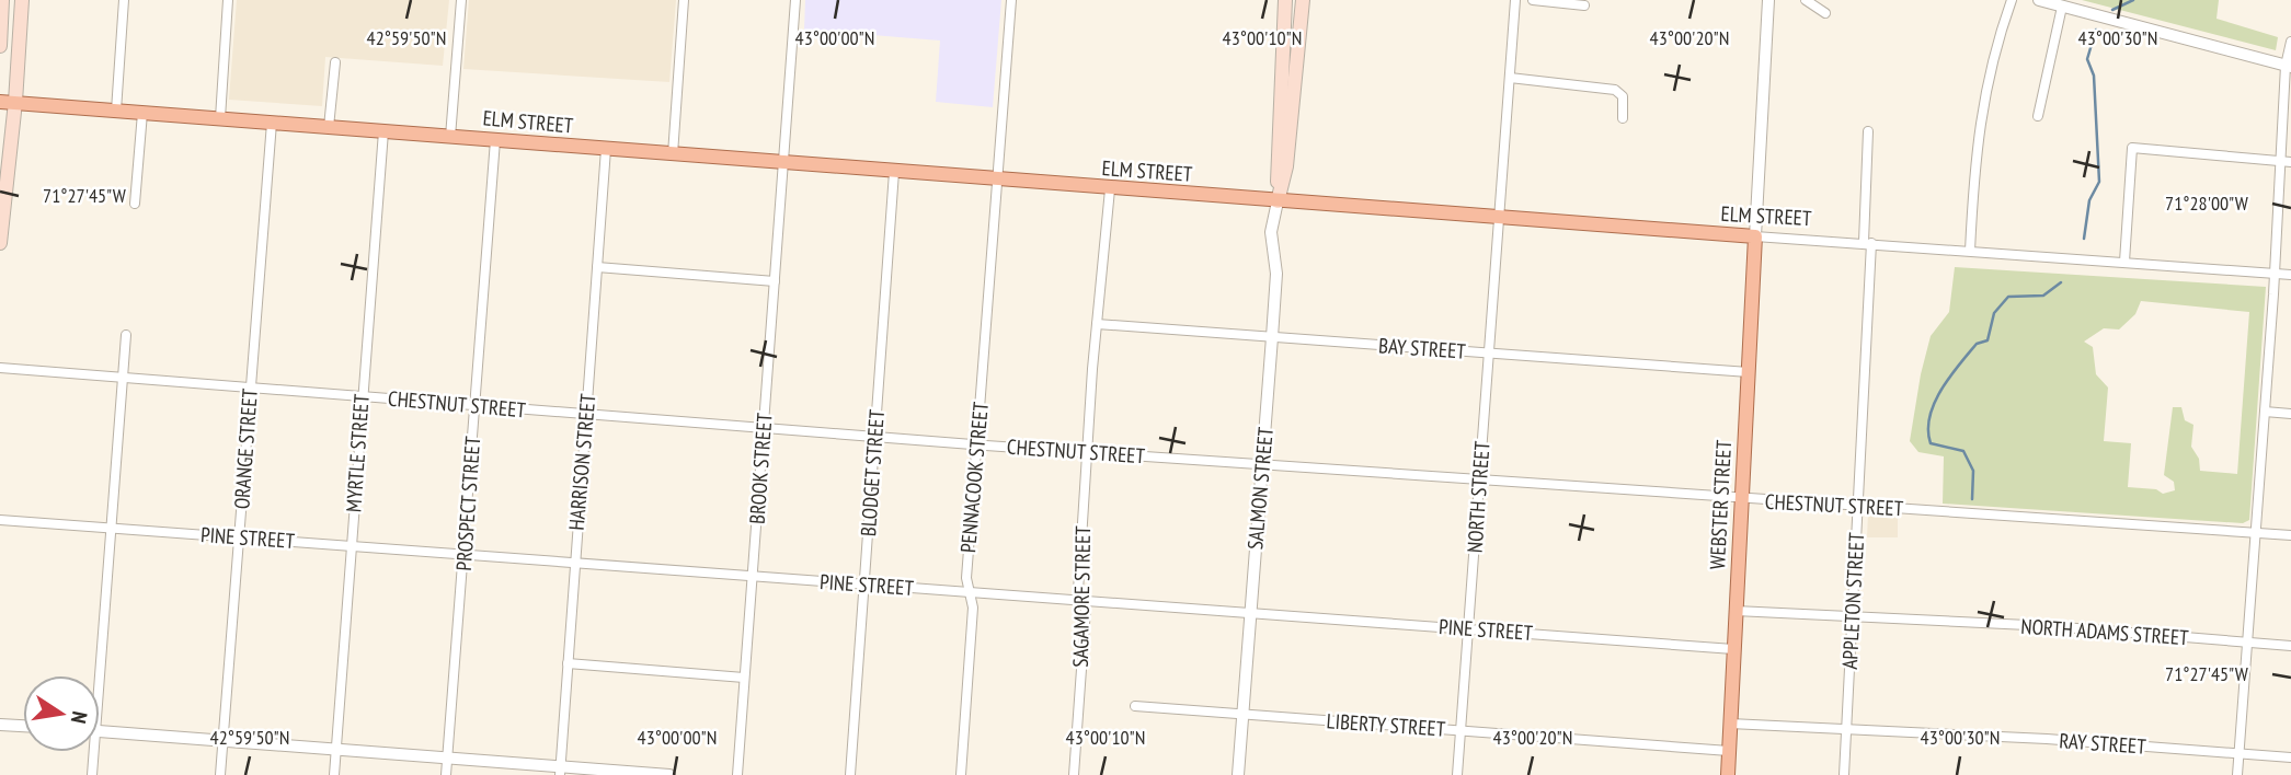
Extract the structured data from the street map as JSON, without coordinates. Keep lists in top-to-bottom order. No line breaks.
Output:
{"streets":{"main road":["ELM STREET","WEBSTER STREET"],"street":["BAY STREET","CHESTNUT STREET","ORANGE STREET","MYRTLE STREET","HARRISON STREET","BROOK STREET","BLODGET STREET","PENNACOOK STREET","SALMON STREET","NORTH STREET","PROSPECT STREET","PINE STREET","SAGAMORE STREET","APPLETON STREET","NORTH ADAMS STREET","LIBERTY STREET","RAY STREET"]},"crossings":[["ELM STREET","ORANGE STREET"],["ELM STREET","MYRTLE STREET"],["ELM STREET","HARRISON STREET"],["ELM STREET","BROOK STREET"],["ELM STREET","BLODGET STREET"],["ELM STREET","PENNACOOK STREET"],["ELM STREET","SALMON STREET"],["ELM STREET","NORTH STREET"],["ELM STREET","PROSPECT STREET"],["ELM STREET","WEBSTER STREET"],["ELM STREET","SAGAMORE STREET"],["ELM STREET","APPLETON STREET"],["BAY STREET","SALMON STREET"],["BAY STREET","NORTH STREET"],["BAY STREET","WEBSTER STREET"],["BAY STREET","SAGAMORE STREET"],["CHESTNUT STREET","ORANGE STREET"],["CHESTNUT STREET","MYRTLE STREET"],["CHESTNUT STREET","HARRISON STREET"],["CHESTNUT STREET","BROOK STREET"],["CHESTNUT STREET","BLODGET STREET"],["CHESTNUT STREET","PENNACOOK STREET"],["CHESTNUT STREET","SALMON STREET"],["CHESTNUT STREET","NORTH STREET"],["CHESTNUT STREET","PROSPECT STREET"],["CHESTNUT STREET","WEBSTER STREET"],["CHESTNUT STREET","SAGAMORE STREET"],["CHESTNUT STREET","APPLETON STREET"],["ORANGE STREET","PINE STREET"],["MYRTLE STREET","PINE STREET"],["HARRISON STREET","PINE STREET"],["BROOK STREET","PINE STREET"],["BLODGET STREET","PINE STREET"],["PENNACOOK STREET","PINE STREET"],["SALMON STREET","PINE STREET"],["SALMON STREET","LIBERTY STREET"],["NORTH STREET","PINE STREET"],["NORTH STREET","LIBERTY STREET"],["PROSPECT STREET","PINE STREET"],["WEBSTER STREET","PINE STREET"],["WEBSTER STREET","NORTH ADAMS STREET"],["WEBSTER STREET","LIBERTY STREET"],["WEBSTER STREET","RAY STREET"],["PINE STREET","SAGAMORE STREET"],["APPLETON STREET","NORTH ADAMS STREET"],["APPLETON STREET","RAY STREET"]],"north":"right","coordinates":["42°59'50\"N","43°00'00\"N","43°00'10\"N","43°00'20\"N","43°00'30\"N","71°27'45\"W","71°28'00\"W"]}
